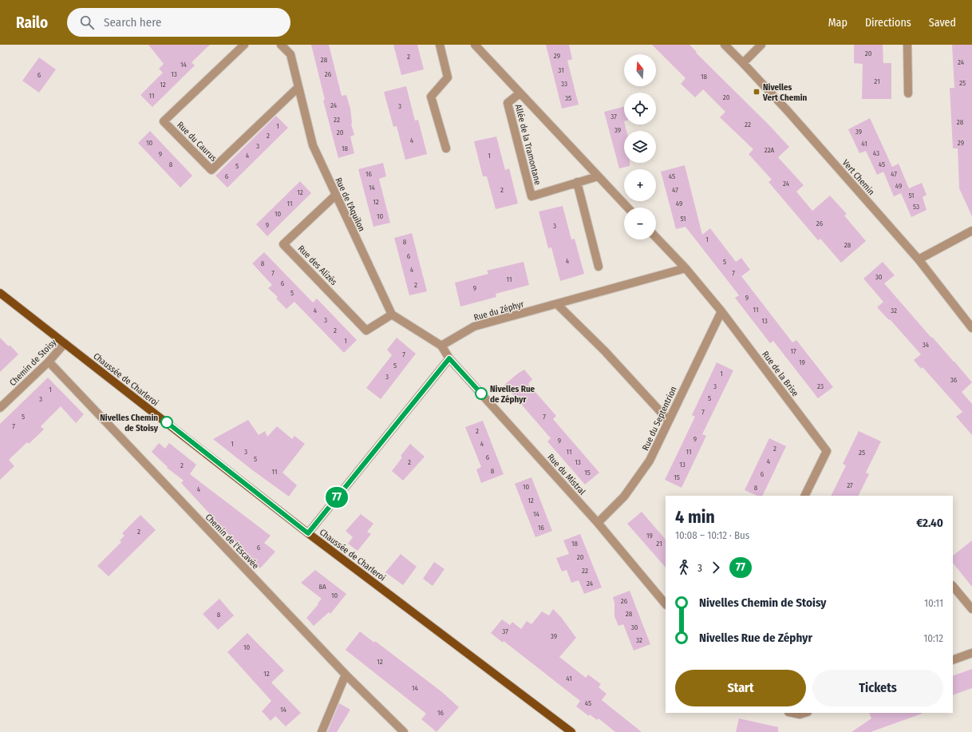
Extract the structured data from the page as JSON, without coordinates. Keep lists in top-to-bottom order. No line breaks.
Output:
{"streets":{"main road":["Chaussée de Charleroi"],"street":["Rue du Caurus","Allée de la Tramontane","Vert Chemin","Rue de l'Aquilon","Rue des Alizés","Rue du Zéphyr","Chemin de Stoisy","Rue de la Brise","Rue du Septentrion","Rue du Mistral","Chemin de l'Escavée"]},"crossings":[["Rue du Caurus","Rue de l'Aquilon"],["Rue de l'Aquilon","Rue des Alizés"],["Rue du Zéphyr","Rue de la Brise"],["Chemin de Stoisy","Chaussée de Charleroi"],["Chemin de Stoisy","Chemin de l'Escavée"],["Rue de la Brise","Rue du Septentrion"],["Rue du Septentrion","Rue du Mistral"]],"places":{"transit":["Nivelles Vert Chemin"],"other":["Nivelles Rue de Zéphyr","Nivelles Chemin de Stoisy"]},"lines":["bus line 77"],"house_numbers":["20","29","2","28","24","14","31","13","26","6","18","21","25","33","12","11","20","35","24","3","37","22","28","22","1","39","39","20","2","4","10","29","41","3","18","22A","43","9","4","1","8","45","5","16","47","6","45","24","49","14","2","47","12","51","12","11","49","53","10","10","51","26","9","3","1","8","28","6","4","5","8","4","7","7","30","11","6","2","9","5","9","11","4","32","3","13","2","1","34","17","7","19","5","1","3","36","3","23","1","5","3","7","5","7","7","2","9","9","1","4","2","3","11","11","25","6","5","4","2","13","13","2","8","11","15","6","15","27","10","8","4","12","14","16","2","19","18","21","6","20","22","24","8A","10","26","28","8","30","37","39","32","10","12","12","41","14","45","14","16"],"north":"top","page":{"header":"Railo","search":"Search here","nav":["Map","Directions","Saved"],"on_map":"77","map_buttons":["+","−"],"heading":["4 min","10:08 – 10:12 · Bus","€2.40"],"legs":["3","77"],"list":[{"name":"Nivelles Chemin de Stoisy","value":"10:11"},{"name":"Nivelles Rue de Zéphyr","value":"10:12"}],"buttons":["Start","Tickets"]}}
